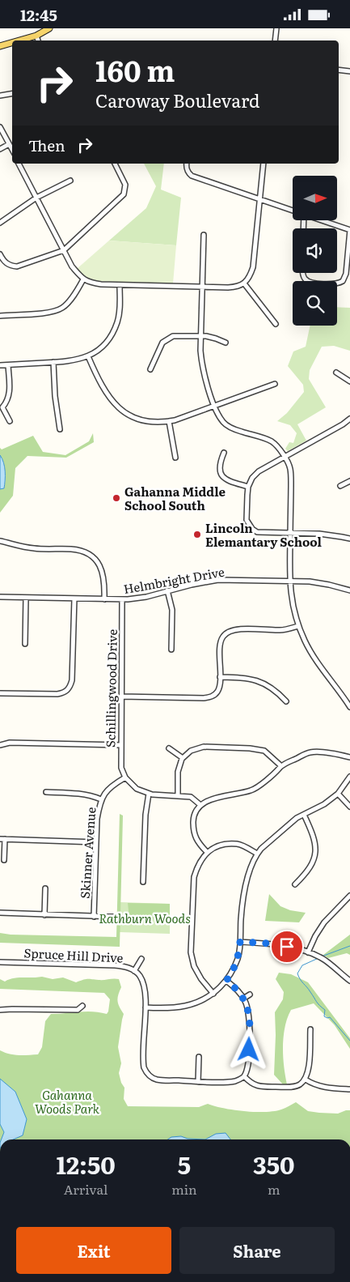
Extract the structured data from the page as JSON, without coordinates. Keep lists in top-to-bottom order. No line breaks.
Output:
{"streets":{"street":["Helmbright Drive","Schillingwood Drive","Skinner Avenue","Spruce Hill Drive"]},"crossings":[["Helmbright Drive","Schillingwood Drive"],["Schillingwood Drive","Skinner Avenue"]],"parks":["Rathburn Woods","Gahanna Woods Park"],"places":["Gahanna Middle School South","Lincoln Elemantary School"],"north":"right","page":{"status":"12:45","turn":["160 m","Caroway Boulevard"],"then":"Then","eta":["12:50","Arrival","5","min","350","m"],"buttons":["Exit","Share"]}}
